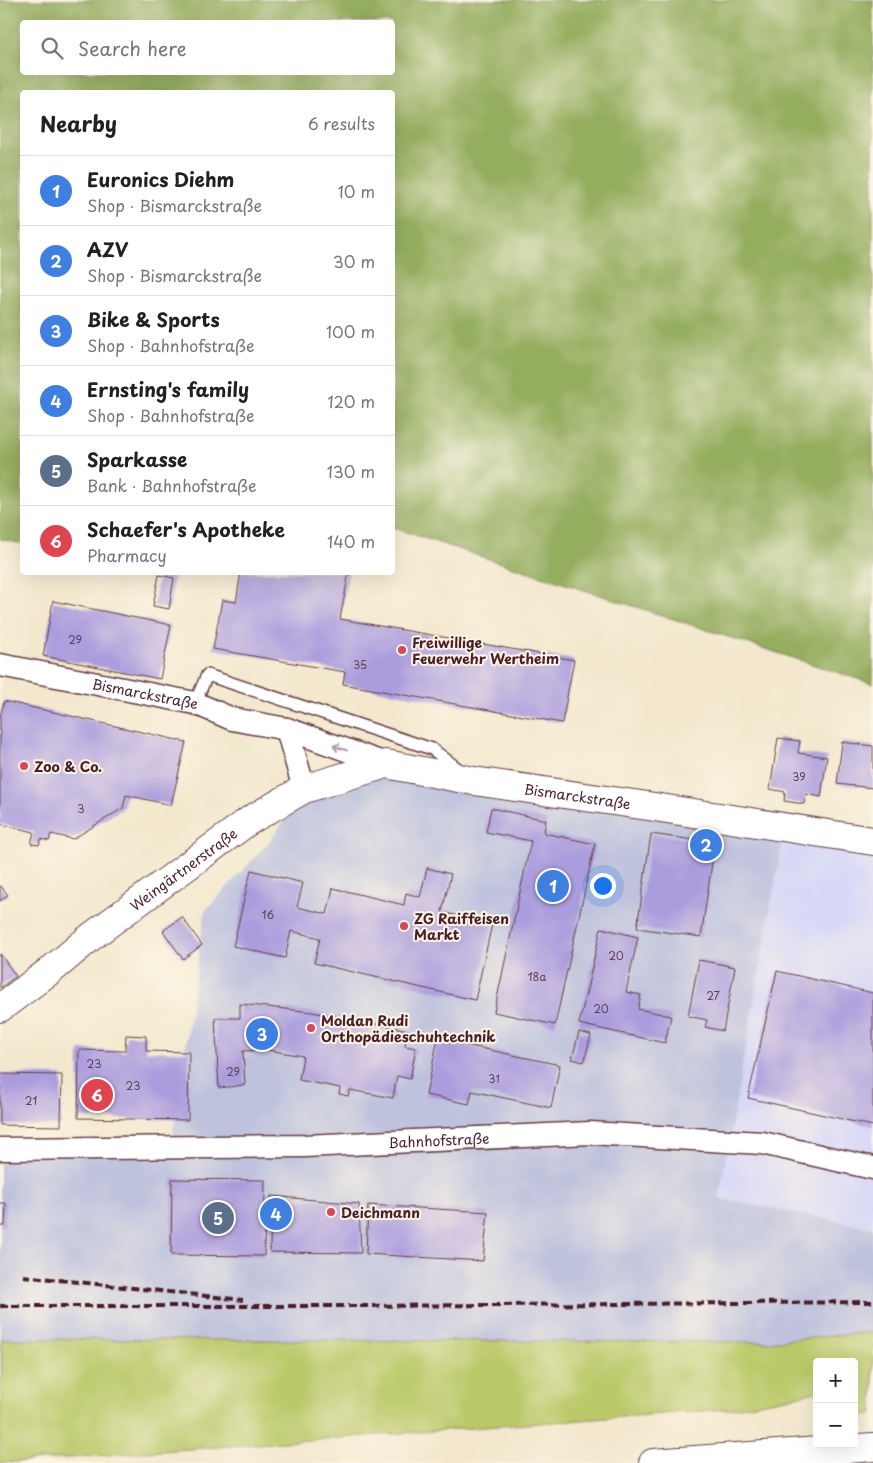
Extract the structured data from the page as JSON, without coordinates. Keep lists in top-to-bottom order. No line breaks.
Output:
{"streets":{"main road":["Bismarckstraße","Weingärtnerstraße"],"street":["Bahnhofstraße"]},"crossings":[["Bismarckstraße","Weingärtnerstraße"]],"places":["Freiwillige Feuerwehr Wertheim","Zoo & Co.","ZG Raiffeisen Markt","Moldan Rudi Orthopädieschuhtechnik","Deichmann"],"house_numbers":["29","35","39","3","16","20","18a","27","20","23","29","31","23","21"],"page":{"search":"Search here","heading":["Nearby","6 results"],"list":[{"mark":"1","name":"Euronics Diehm","note":"Shop · Bismarckstraße","value":"10 m"},{"mark":"2","name":"AZV","note":"Shop · Bismarckstraße","value":"30 m"},{"mark":"3","name":"Bike & Sports","note":"Shop · Bahnhofstraße","value":"100 m"},{"mark":"4","name":"Ernsting's family","note":"Shop · Bahnhofstraße","value":"120 m"},{"mark":"5","name":"Sparkasse","note":"Bank · Bahnhofstraße","value":"130 m"},{"mark":"6","name":"Schaefer's Apotheke","note":"Pharmacy","value":"140 m"}],"pins":["2","1","3","6","4","5"],"map_buttons":["+","−"]}}
